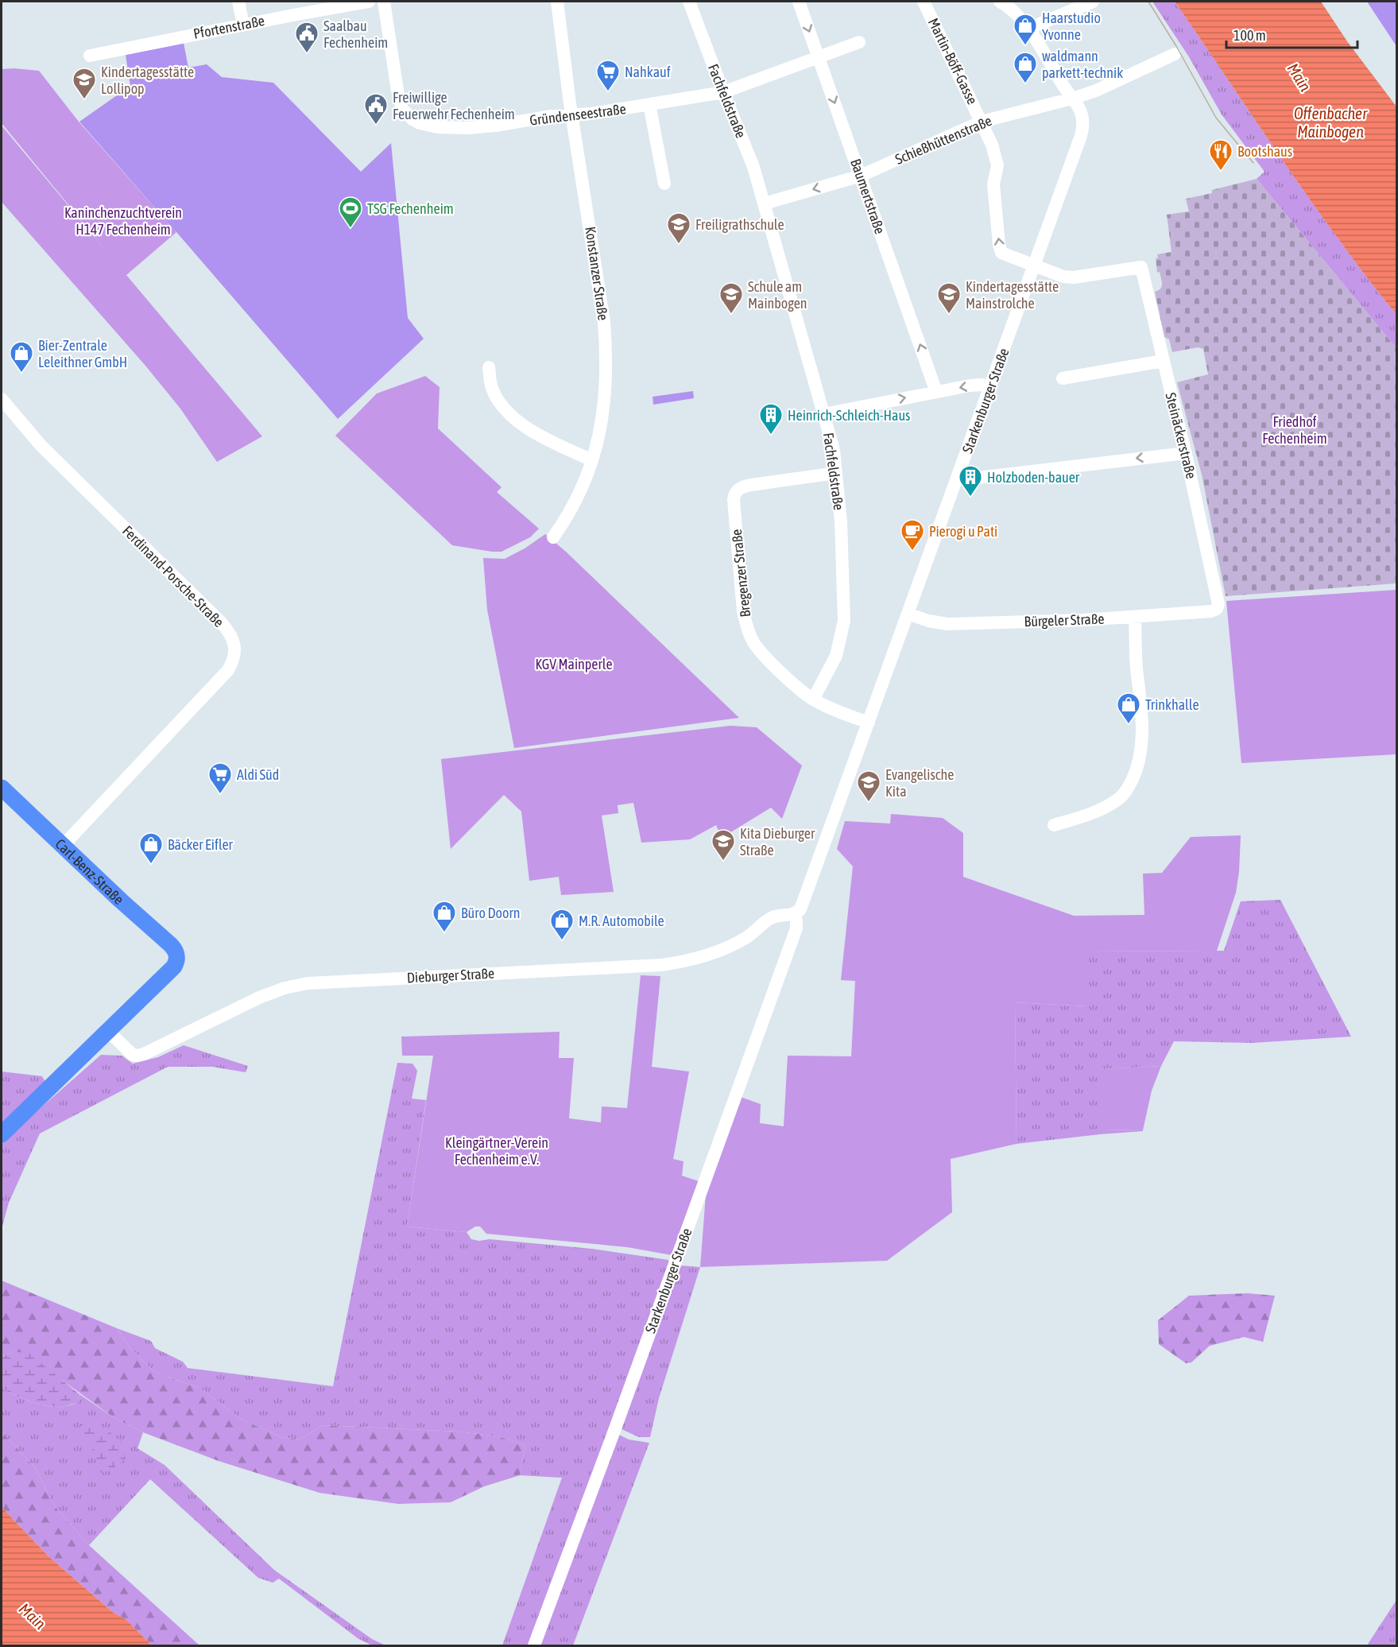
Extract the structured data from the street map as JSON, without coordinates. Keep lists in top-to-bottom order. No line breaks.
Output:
{"streets":{"main road":["Carl-Benz-Straße"],"street":["Pfortenstraße","Martin-Böff-Gasse","Fachfeldstraße","Gründenseestraße","Schießhüttenstraße","Baumertstraße","Konstanzer Straße","Starkenburger Straße","Steinäckerstraße","Bregenzer Straße","Ferdinand-Porsche-Straße","Bürgeler Straße","Dieburger Straße"]},"crossings":[["Martin-Böff-Gasse","Schießhüttenstraße"],["Martin-Böff-Gasse","Starkenburger Straße"],["Martin-Böff-Gasse","Steinäckerstraße"],["Fachfeldstraße","Gründenseestraße"],["Fachfeldstraße","Schießhüttenstraße"],["Fachfeldstraße","Bregenzer Straße"],["Gründenseestraße","Baumertstraße"],["Gründenseestraße","Konstanzer Straße"],["Schießhüttenstraße","Baumertstraße"],["Schießhüttenstraße","Starkenburger Straße"],["Starkenburger Straße","Steinäckerstraße"],["Starkenburger Straße","Bregenzer Straße"],["Starkenburger Straße","Bürgeler Straße"],["Starkenburger Straße","Dieburger Straße"],["Steinäckerstraße","Bürgeler Straße"],["Ferdinand-Porsche-Straße","Carl-Benz-Straße"],["Carl-Benz-Straße","Dieburger Straße"]],"one_way":["Martin-Böff-Gasse"],"water":["Main","Offenbacher Mainbogen"],"parks":["Kaninchenzuchtverein H147 Fechenheim","Friedhof Fechenheim","KGV Mainperle","Kleingärtner-Verein Fechenheim e.V."],"places":{"shop":["Haarstudio Yvonne","waldmann parkett-technik","Bier-Zentrale Leleithner GmbH","Trinkhalle","Bäcker Eifler","Büro Doorn","M.R. Automobile"],"public building":["Saalbau Fechenheim","Freiwillige Feuerwehr Fechenheim"],"supermarket":["Nahkauf","Aldi Süd"],"school or university":["Kindertagesstätte Lollipop","Freiligrathschule","Schule am Mainbogen","Kindertagesstätte Mainstrolche","Evangelische Kita","Kita Dieburger Straße"],"restaurant":["Bootshaus"],"sports":["TSG Fechenheim"],"building":["Heinrich-Schleich-Haus","Holzboden-bauer"],"cafe":["Pierogi u Pati"]},"scale_bar":"100 m"}
